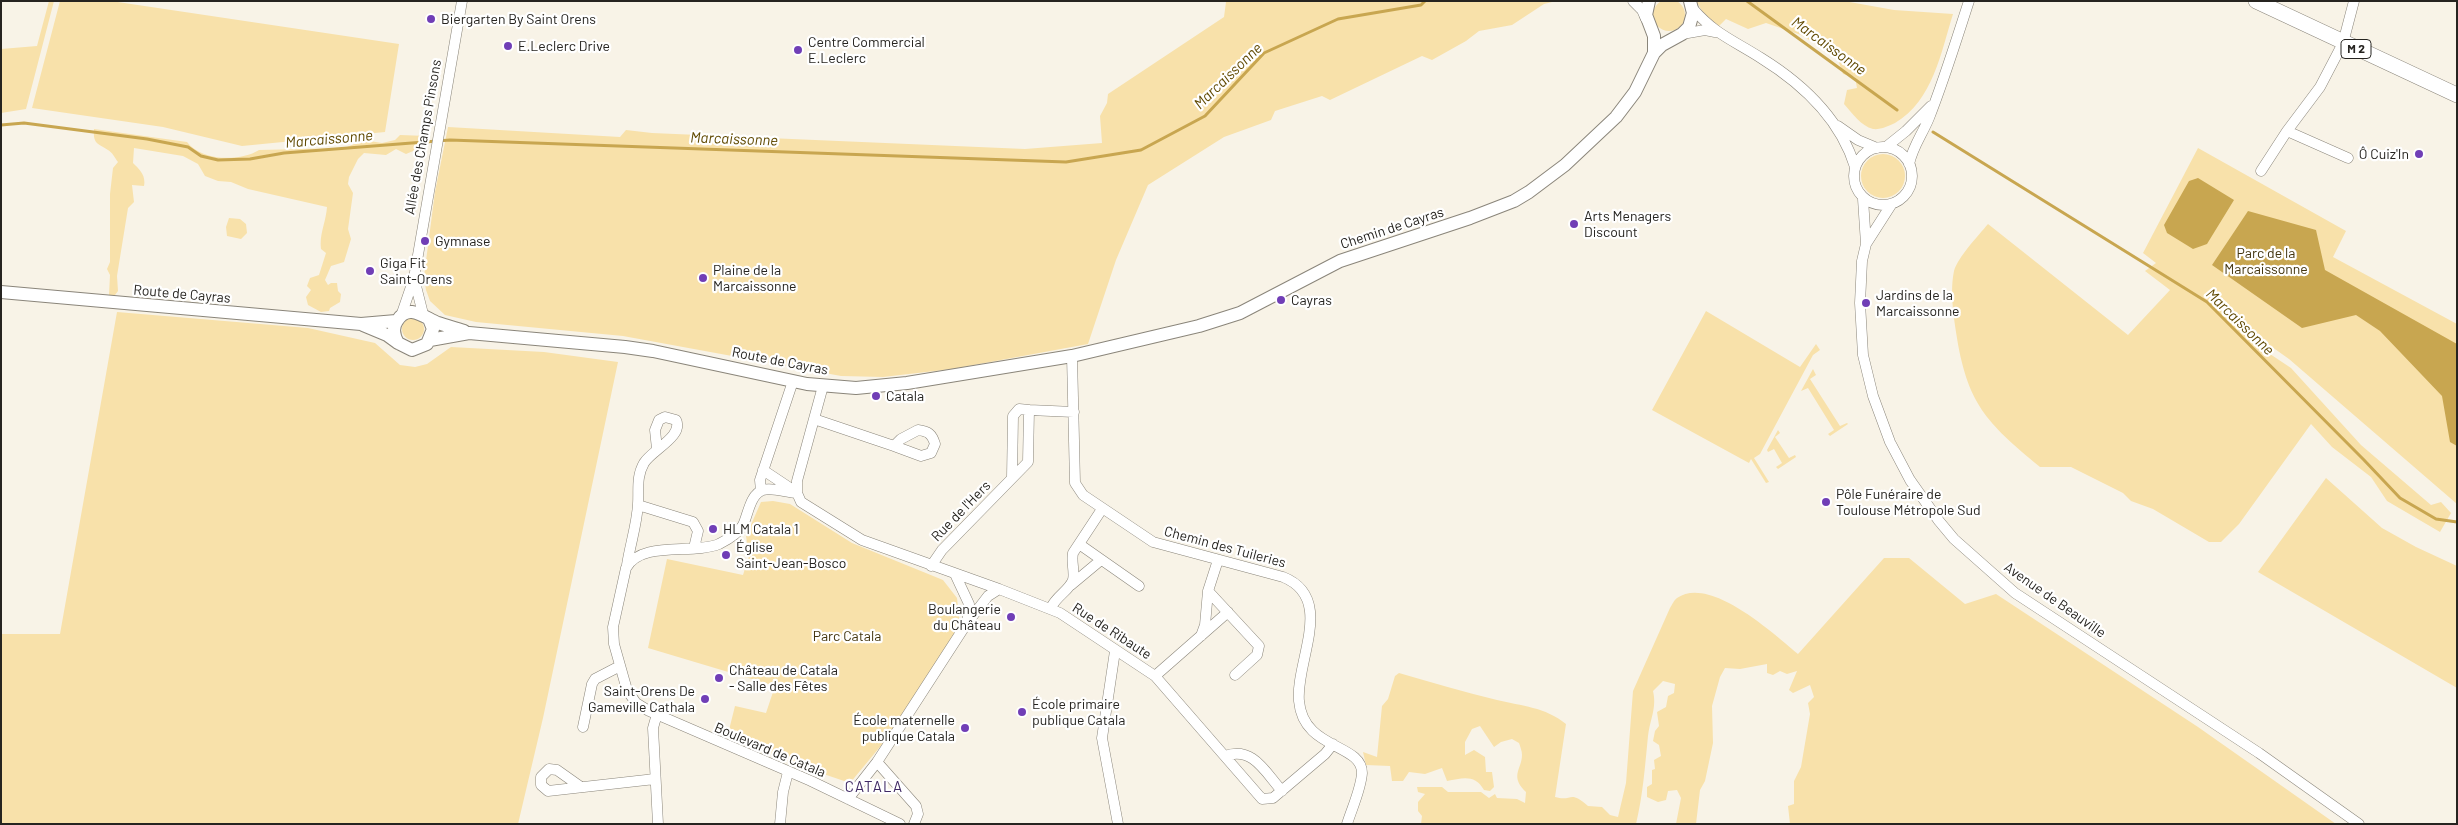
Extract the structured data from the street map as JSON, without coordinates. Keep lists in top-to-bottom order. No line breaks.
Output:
{"streets":{"main road":["M 2"],"street":["Allée des Champs Pinsons","Chemin de Cayras","Route de Cayras","Rue de l'Hers","Chemin des Tuileries","Avenue de Beauville","Rue de Ribaute","Boulevard de Catala"]},"crossings":[["Allée des Champs Pinsons","Route de Cayras"],["Chemin de Cayras","Route de Cayras"],["Route de Cayras","Chemin des Tuileries"],["Chemin des Tuileries","Rue de Ribaute"]],"districts":["CATALA"],"water":["Marcaissonne"],"parks":["Parc de la Marcaissonne","Parc Catala"],"places":["Biergarten By Saint Orens","E.Leclerc Drive","Centre Commercial E.Leclerc","Ô Cuiz'In","Arts Menagers Discount","Gymnase","Giga Fit Saint-Orens","Plaine de la Marcaissonne","Cayras","Jardins de la Marcaissonne","Catala","Pôle Funéraire de Toulouse Métropole Sud","HLM Catala 1","Église Saint-Jean-Bosco","Boulangerie du Château","Château de Catala - Salle des Fêtes","Saint-Orens De Gameville Cathala","École primaire publique Catala","École maternelle publique Catala"]}
